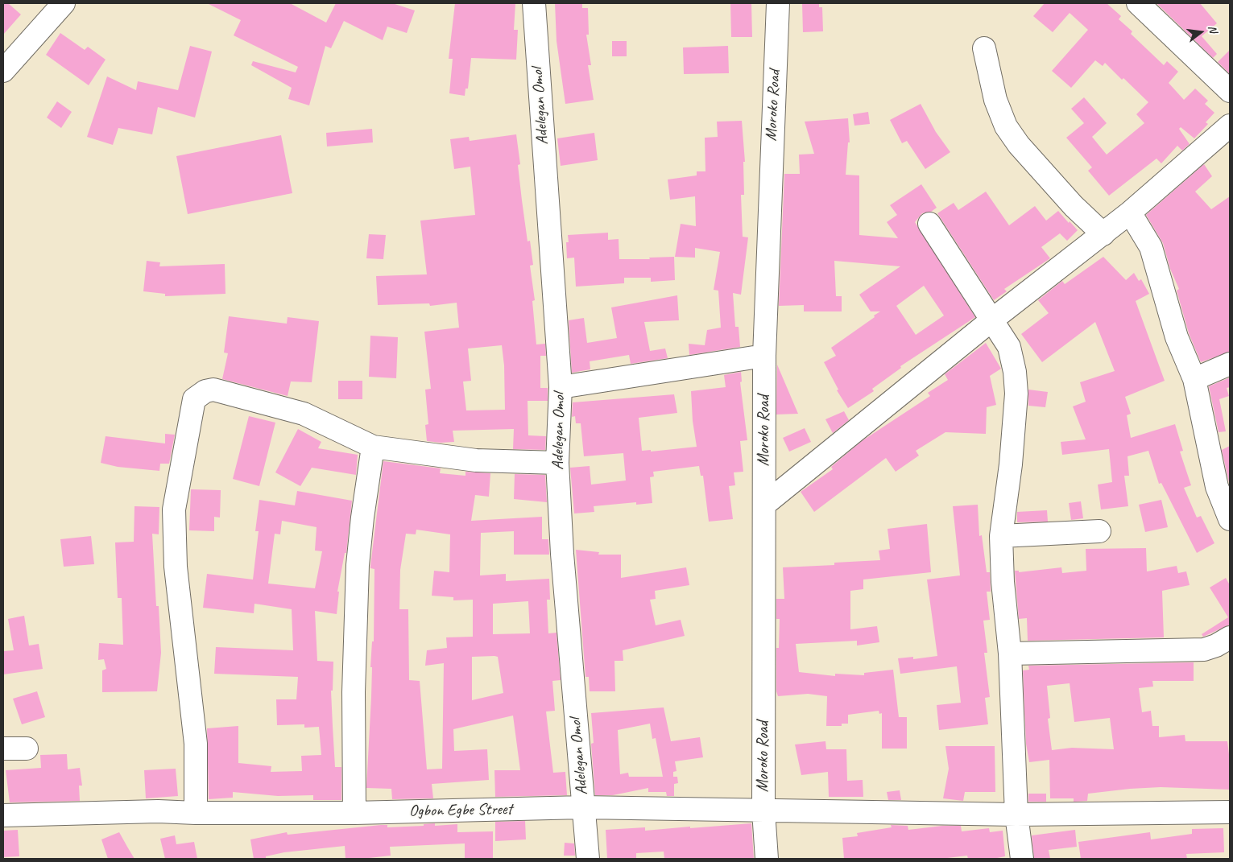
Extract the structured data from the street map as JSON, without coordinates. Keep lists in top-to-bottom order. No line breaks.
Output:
{"streets":{"street":["Moroko Road","Adelegan Omol","Ogbon Egbe Street"]},"crossings":[["Moroko Road","Ogbon Egbe Street"],["Adelegan Omol","Ogbon Egbe Street"]],"north":"right"}
